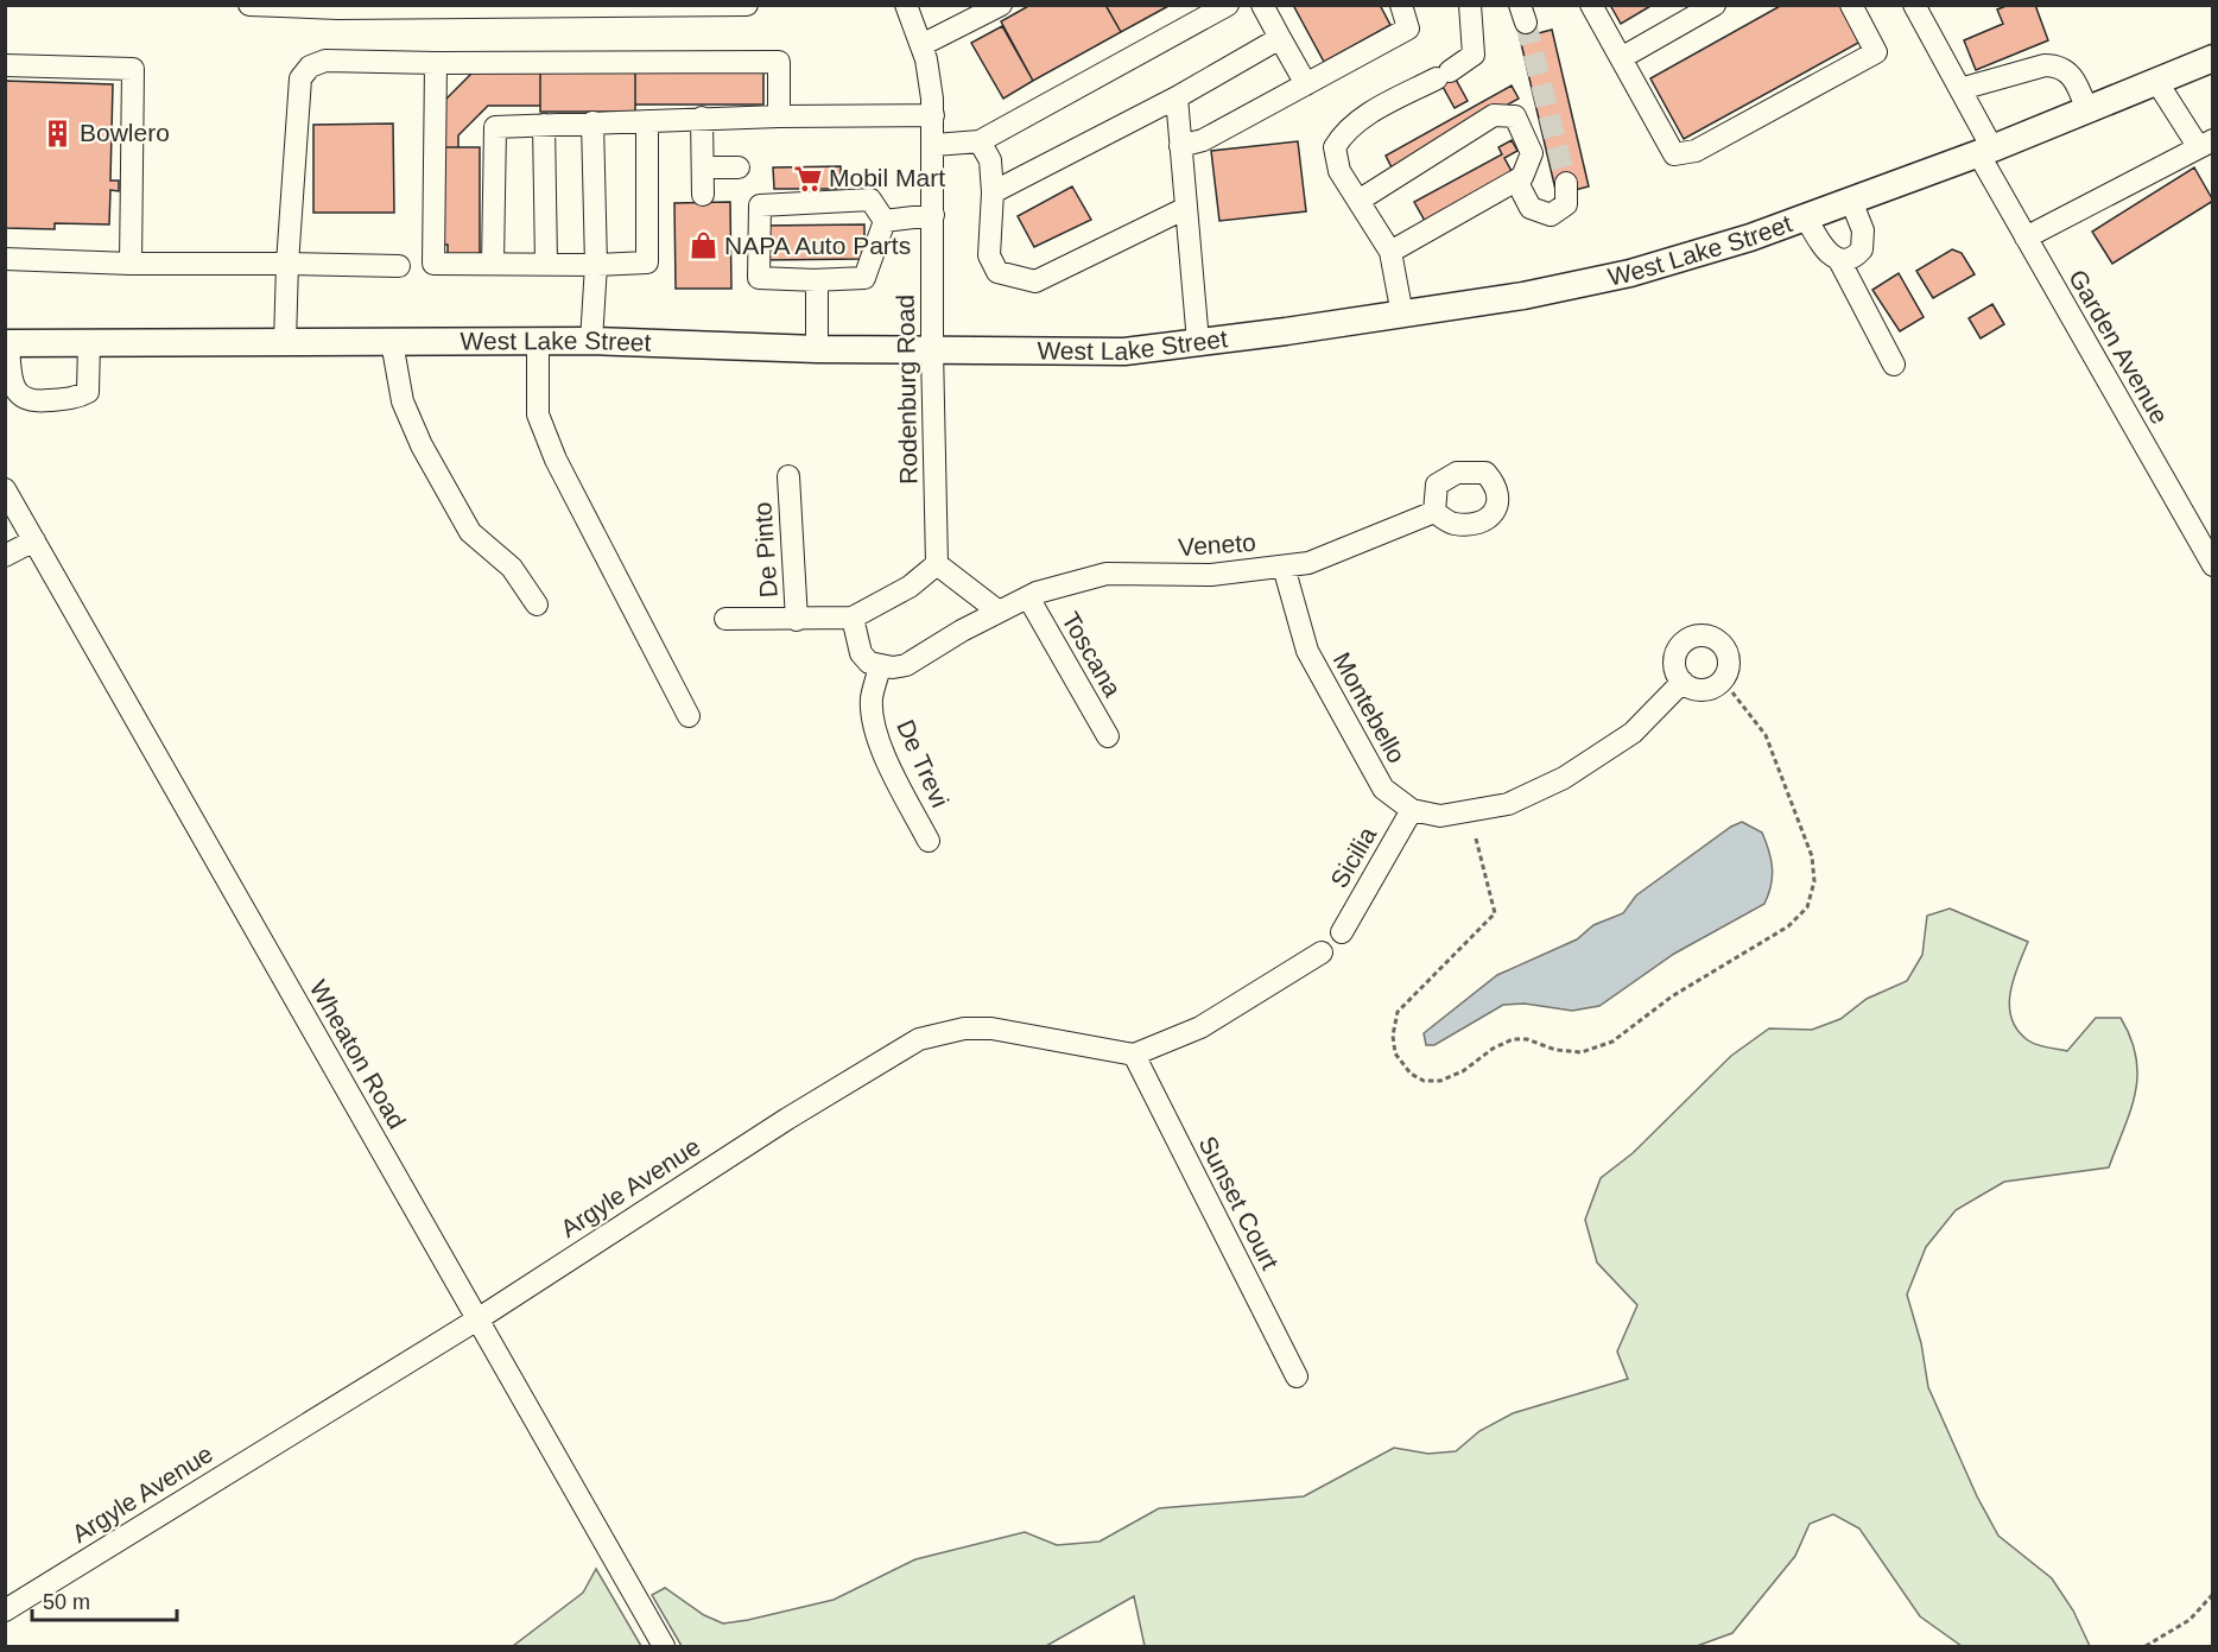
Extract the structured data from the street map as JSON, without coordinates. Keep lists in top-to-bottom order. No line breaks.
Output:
{"streets":{"main road":["West Lake Street"],"street":["Garden Avenue","Rodenburg Road","Veneto","De Pinto","Toscana","Montebello","De Trevi","Sicilia","Wheaton Road","Argyle Avenue","Sunset Court"]},"crossings":[["West Lake Street","Garden Avenue"],["West Lake Street","Rodenburg Road"],["Veneto","Toscana"],["Veneto","Montebello"],["Veneto","De Trevi"],["Montebello","Sicilia"],["Wheaton Road","Argyle Avenue"],["Argyle Avenue","Sunset Court"]],"places":{"building":["Bowlero"],"supermarket":["Mobil Mart"],"shop":["NAPA Auto Parts"]},"scale_bar":"50 m"}
